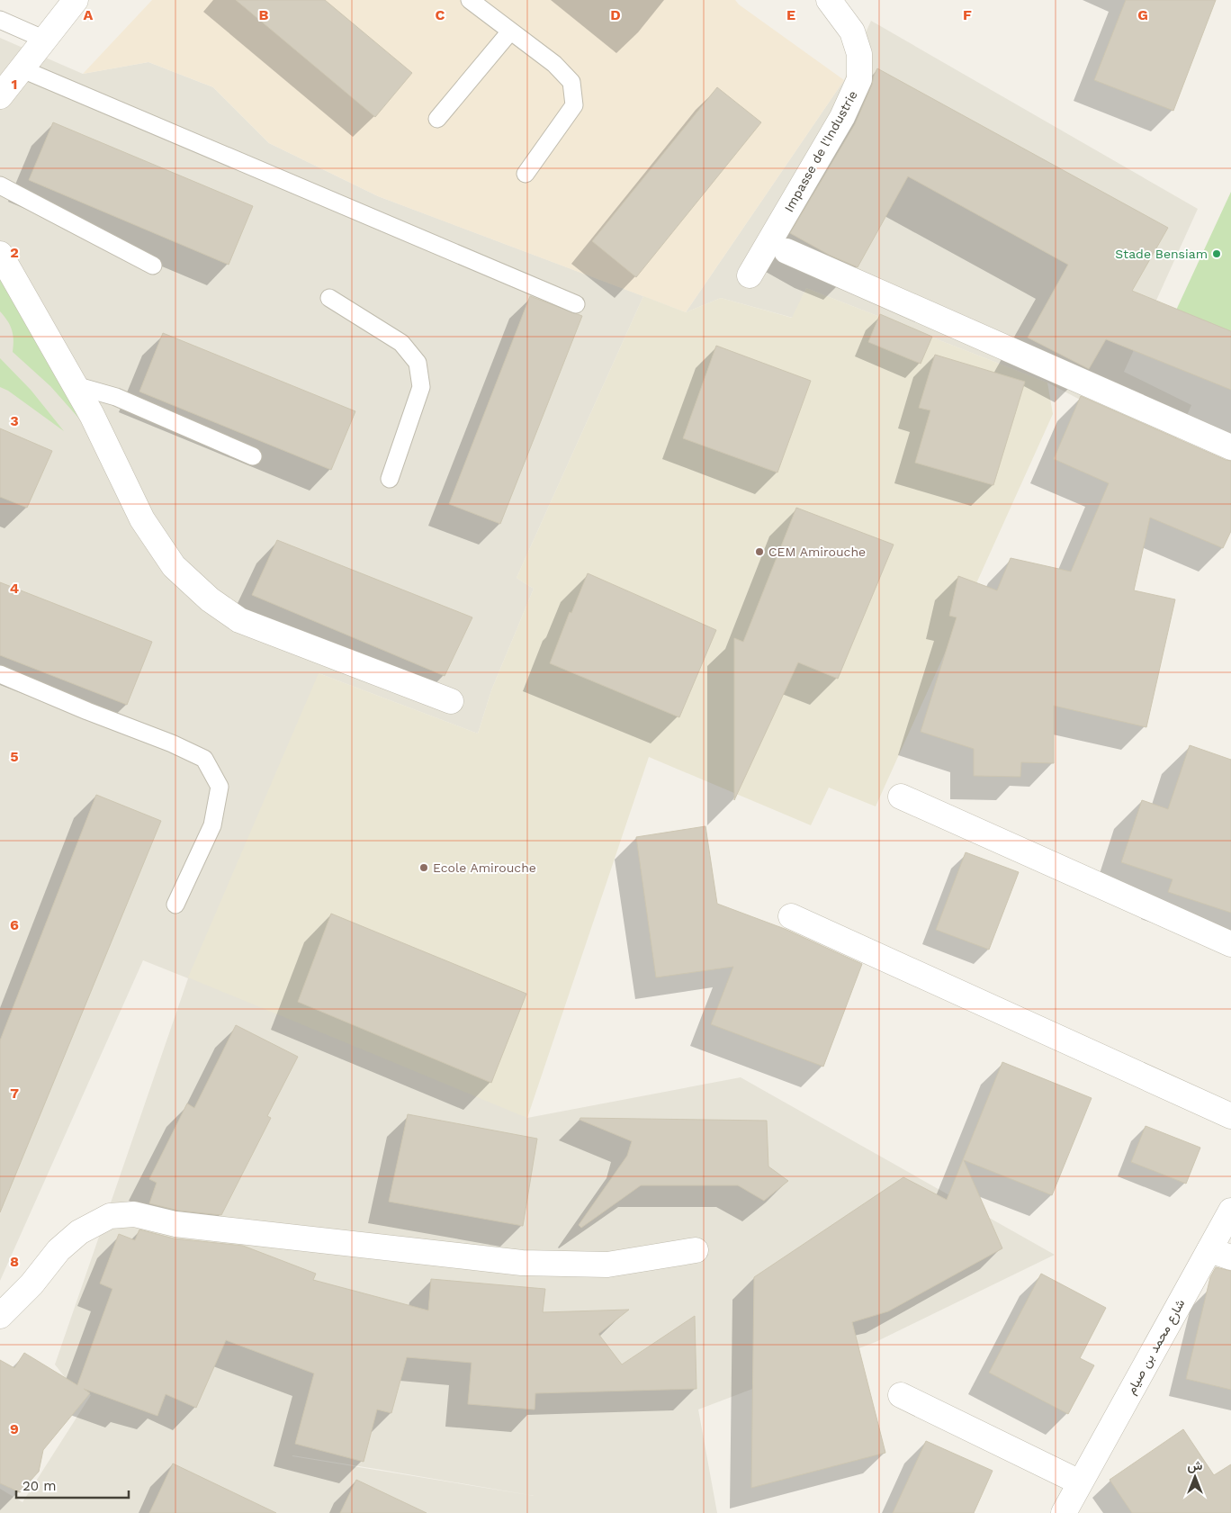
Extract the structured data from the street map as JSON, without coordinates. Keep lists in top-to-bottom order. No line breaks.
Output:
{"streets":{"street":["Impasse de l'Industrie","شارع محمد بن صيام"]},"places":["Stade Bensiam","CEM Amirouche","Ecole Amirouche"],"scale_bar":"20 m","north":"top","grid":{"columns":["A","B","C","D","E","F","G"],"rows":["1","2","3","4","5","6","7","8","9"]}}
